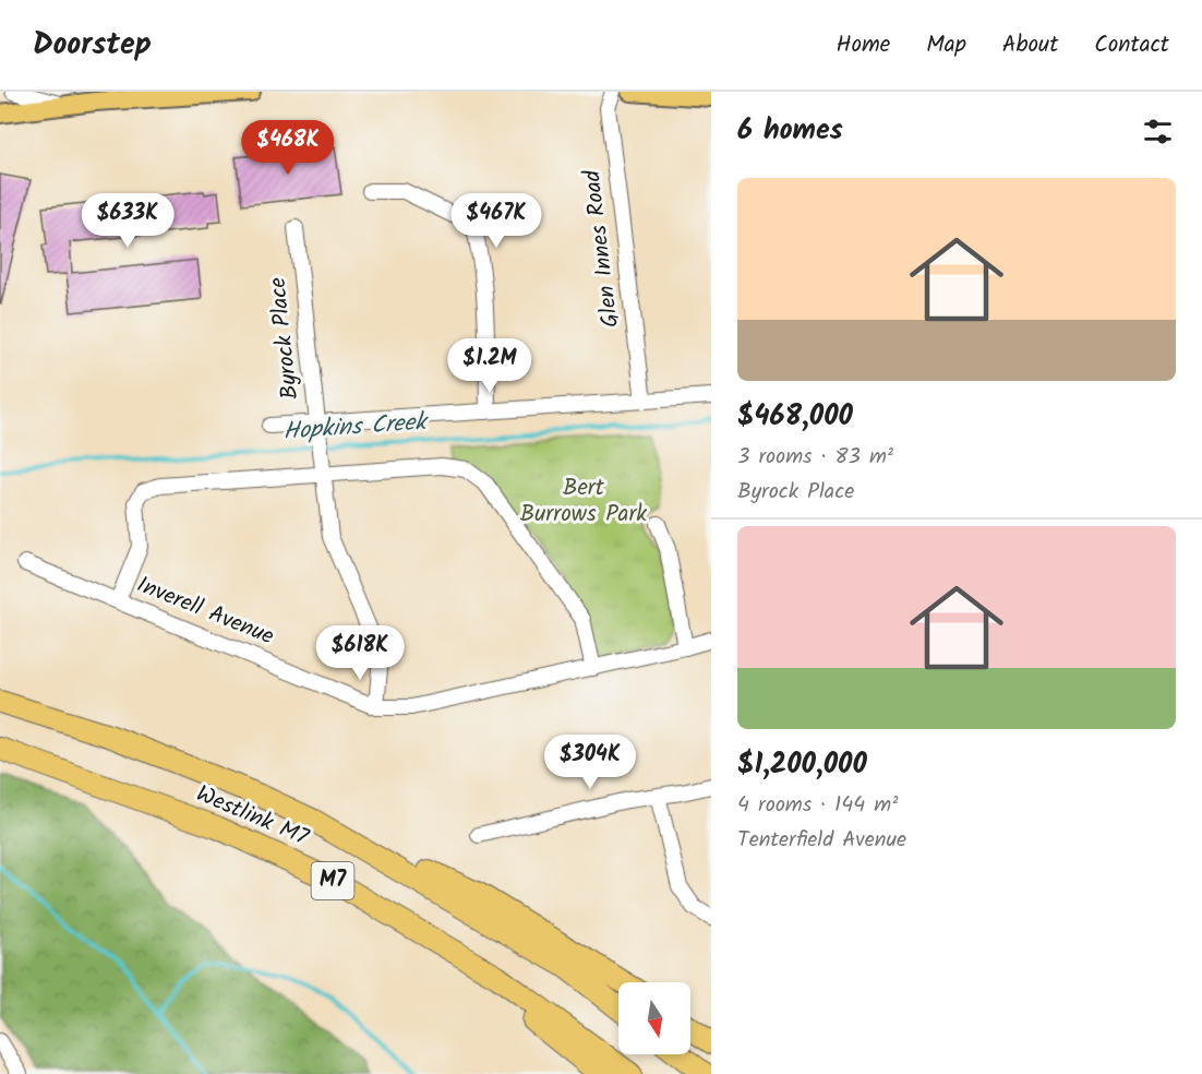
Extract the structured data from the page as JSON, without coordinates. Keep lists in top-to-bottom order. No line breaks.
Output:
{"streets":{"highway":["Westlink M7","M7"],"street":["Glen Innes Road","Byrock Place","Inverell Avenue"]},"crossings":[["Byrock Place","Inverell Avenue"],["Westlink M7","M7"]],"water":["Hopkins Creek"],"parks":["Bert Burrows Park"],"north":"bottom","page":{"header":"Doorstep","nav":["Home","Map","About","Contact"],"heading":"6 homes","price":["$468K","$633K","$467K","$1.2M","$618K","$304K"],"list":[{"name":"$468,000","note":"3 rooms · 83 m² · Byrock Place"},{"name":"$1,200,000","note":"4 rooms · 144 m² · Tenterfield Avenue"}]}}
